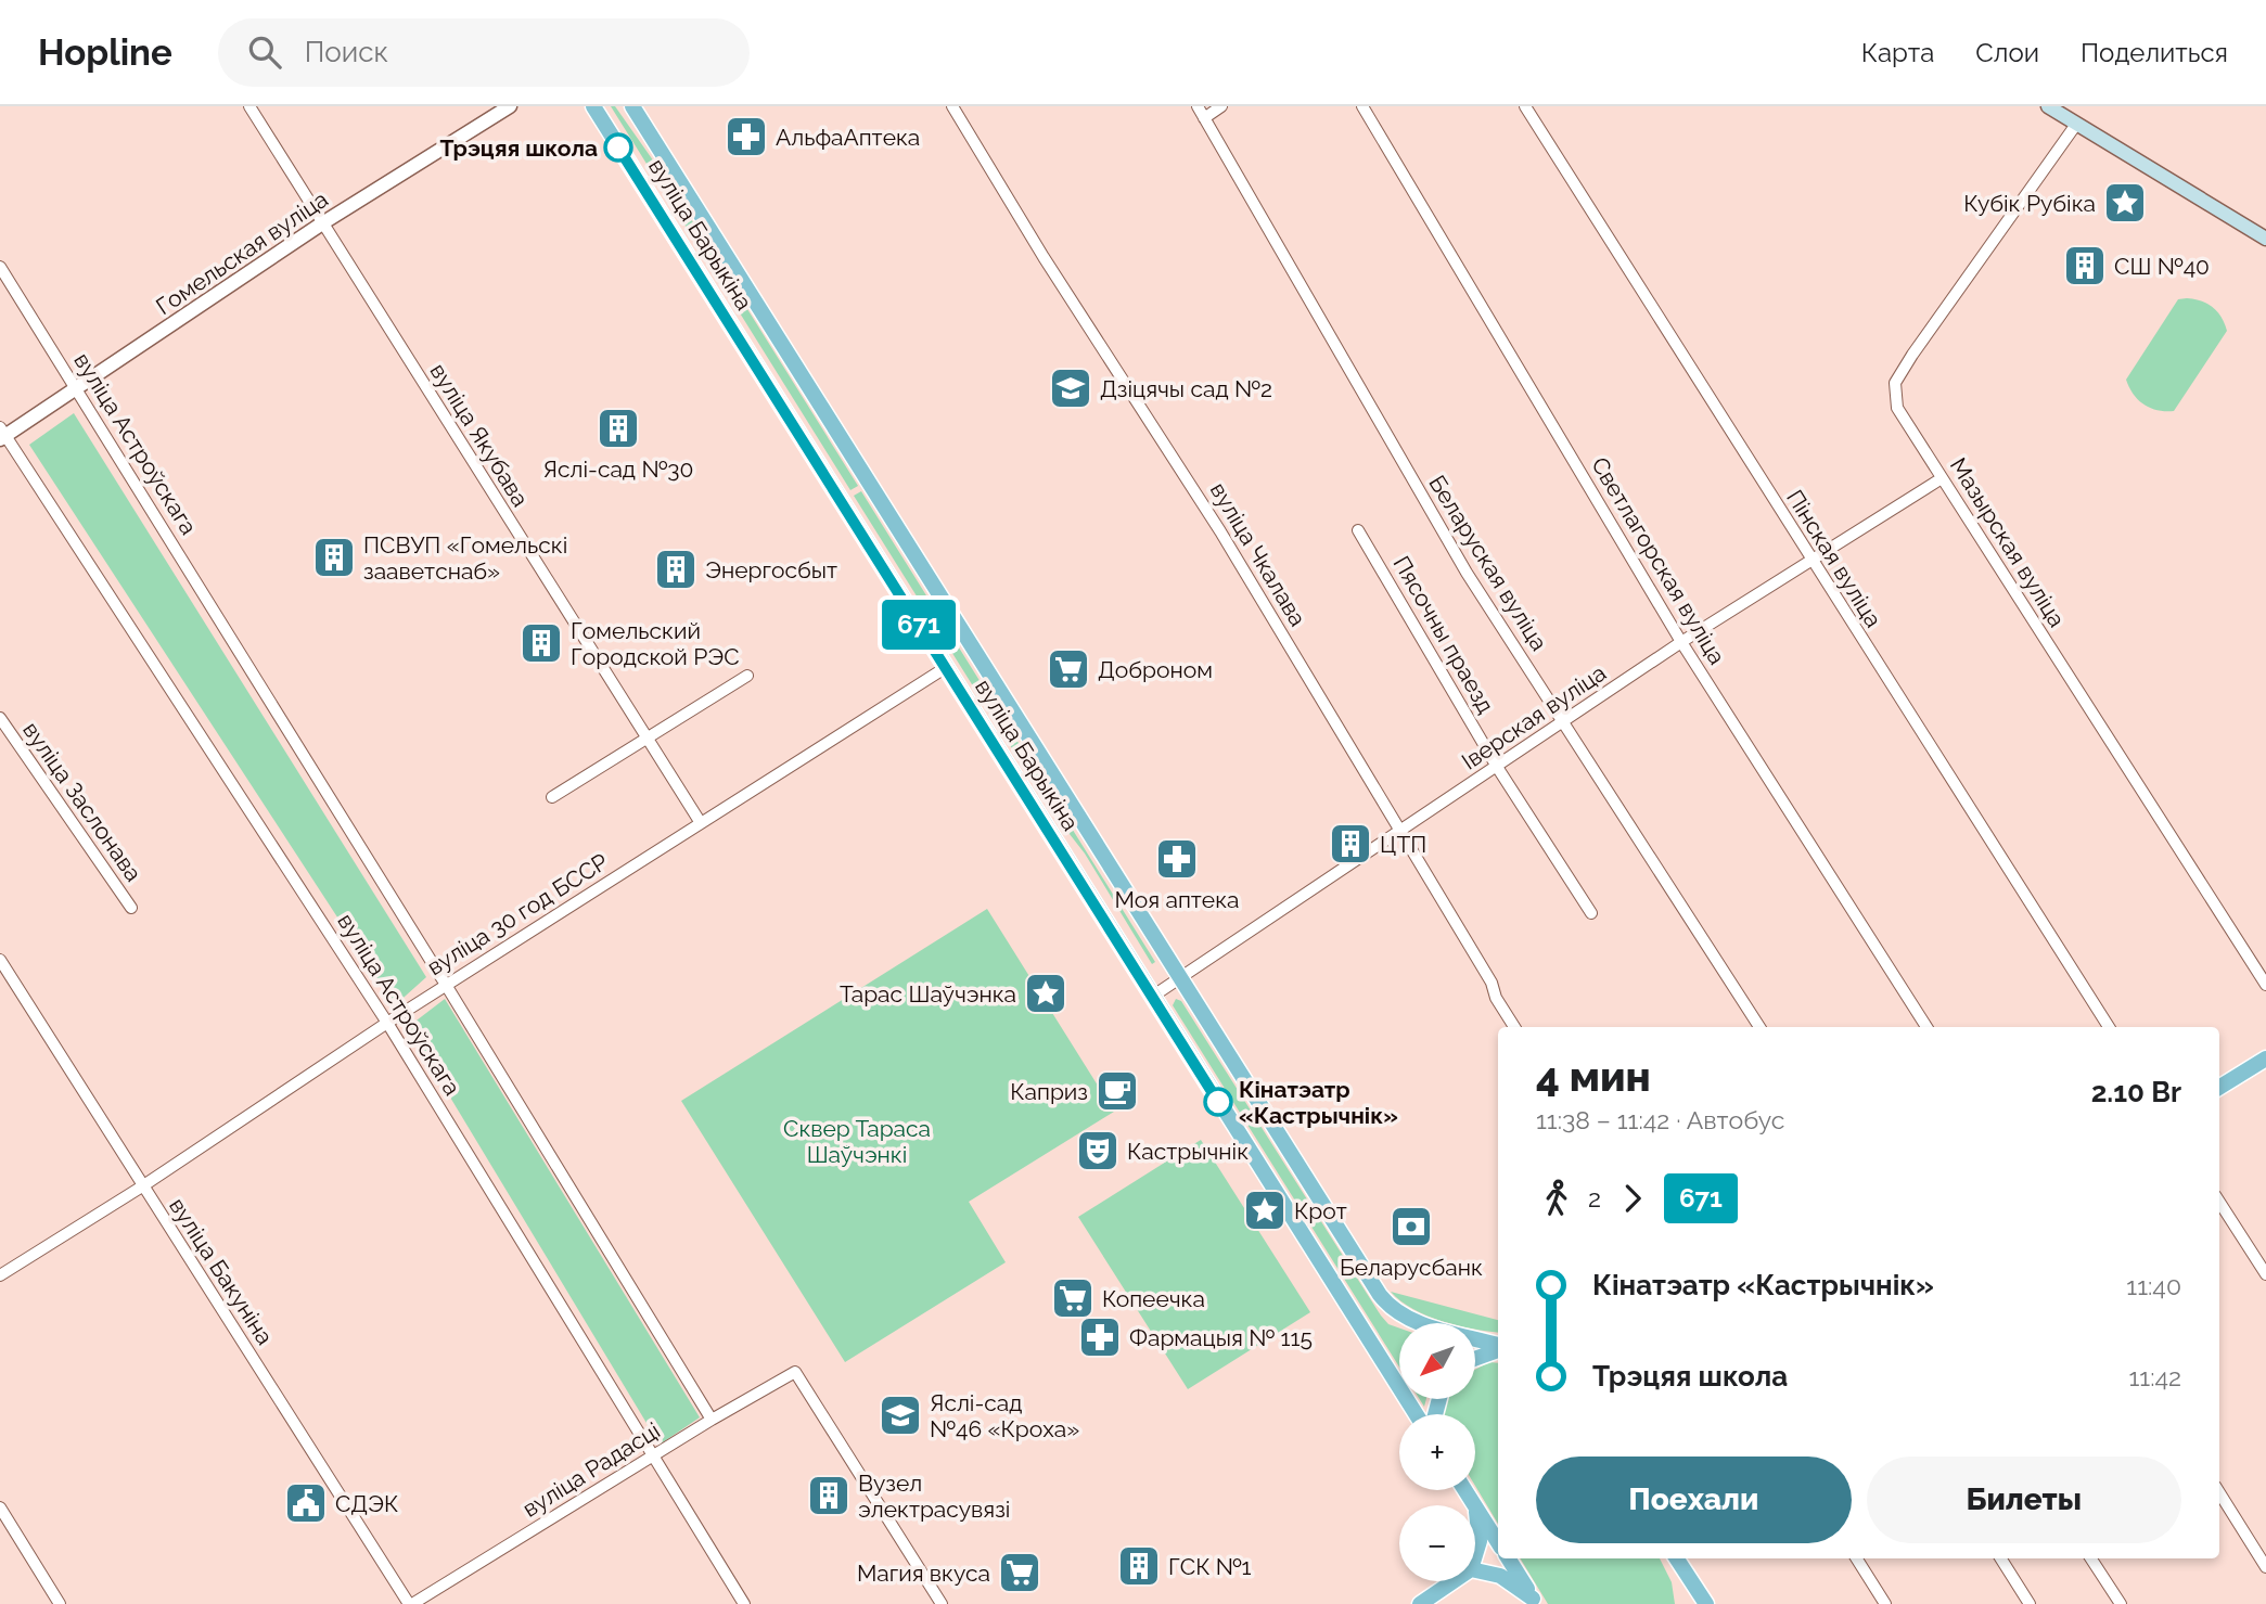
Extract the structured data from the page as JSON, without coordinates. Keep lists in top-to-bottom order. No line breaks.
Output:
{"streets":{"main road":["вуліца Барыкіна"],"street":["Гомельская вуліца","вуліца Якубава","вуліца Астроўскага","Мазырская вуліца","вуліца Чкалава","Пінская вуліца","Светлагорская вуліца","Беларуская вуліца","Пясочны праезд","Іверская вуліца","вуліца Заслонава","вуліца 30 год БССР","вуліца Бакуніна","вуліца Радасці"]},"crossings":[["вуліца Барыкіна","Іверская вуліца"],["вуліца Барыкіна","вуліца 30 год БССР"],["Гомельская вуліца","вуліца Якубава"],["Гомельская вуліца","вуліца Астроўскага"],["вуліца Якубава","вуліца 30 год БССР"],["вуліца Астроўскага","вуліца 30 год БССР"],["вуліца Астроўскага","вуліца Радасці"],["Мазырская вуліца","Іверская вуліца"],["вуліца Чкалава","Іверская вуліца"],["Пінская вуліца","Іверская вуліца"],["Светлагорская вуліца","Іверская вуліца"],["Беларуская вуліца","Іверская вуліца"],["Пясочны праезд","Іверская вуліца"],["вуліца 30 год БССР","вуліца Бакуніна"],["вуліца Бакуніна","вуліца Радасці"]],"parks":["Сквер Тараса Шаўчэнкі"],"places":{"pharmacy":["АльфаАптека","Моя аптека","Фармацыя № 115"],"other":["Трэцяя школа","Кінатэатр «Кастрычнік»"],"place":["Кубік Рубіка","Тарас Шаўчэнка","Крот"],"building":["СШ №40","Яслі-сад №30","ПСВУП «Гомельскі зааветснаб»","Энергосбыт","Гомельский Городской РЭС","ЦТП","Вузел электрасувязі","ГСК №1"],"school or university":["Дзіцячы сад №2","Яслі-сад №46 «Кроха»"],"supermarket":["Доброном","Копеечка","Магия вкуса"],"cafe":["Каприз"],"theatre":["Кастрычнік"],"bank":["Беларусбанк"],"public building":["СДЭК"]},"lines":["bus line 671"],"north":"bottom left","page":{"header":"Hopline","search":"Поиск","nav":["Карта","Слои","Поделиться"],"on_map":"671","heading":["4 мин","11:38 – 11:42 · Автобус","2.10 Br"],"legs":["2","671"],"list":[{"name":"Кінатэатр «Кастрычнік»","value":"11:40"},{"name":"Трэцяя школа","value":"11:42"}],"map_buttons":["+","−"],"buttons":["Поехали","Билеты"]}}
